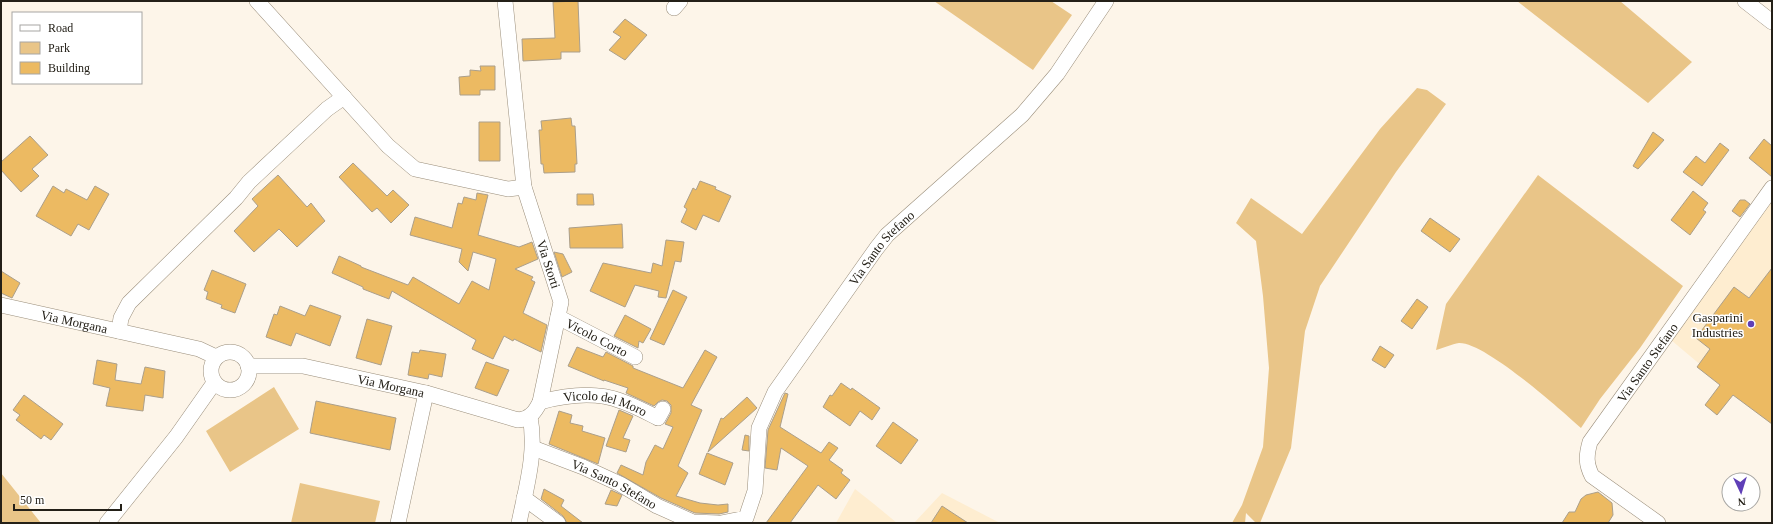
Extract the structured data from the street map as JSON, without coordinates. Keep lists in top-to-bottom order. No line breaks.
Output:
{"streets":{"street":["Via Santo Stefano","Via Storti","Via Morgana","Vicolo Corto","Vicolo del Moro"]},"crossings":[["Via Storti","Via Morgana"],["Via Storti","Vicolo Corto"],["Via Storti","Vicolo del Moro"]],"places":["Gasparini Industries"],"legend":["Road","Park","Building"],"scale_bar":"50 m","north":"bottom"}
